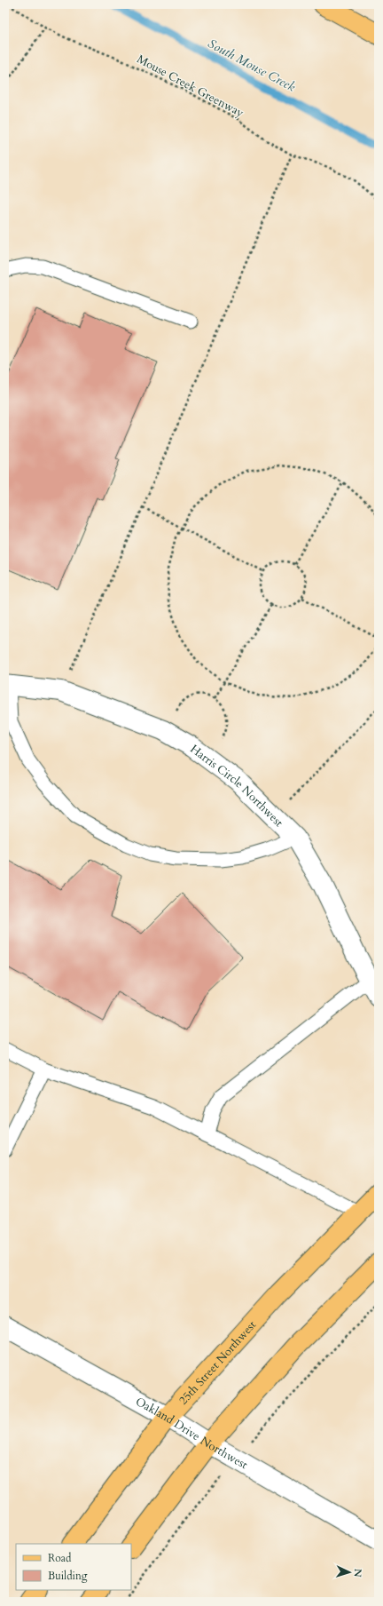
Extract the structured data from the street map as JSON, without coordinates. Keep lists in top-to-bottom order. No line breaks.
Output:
{"streets":{"main road":["25th Street Northwest"],"street":["Harris Circle Northwest","Oakland Drive Northwest"],"path":["Mouse Creek Greenway"]},"crossings":[["25th Street Northwest","Oakland Drive Northwest"]],"water":["South Mouse Creek"],"legend":["Road","Building"],"north":"right"}
